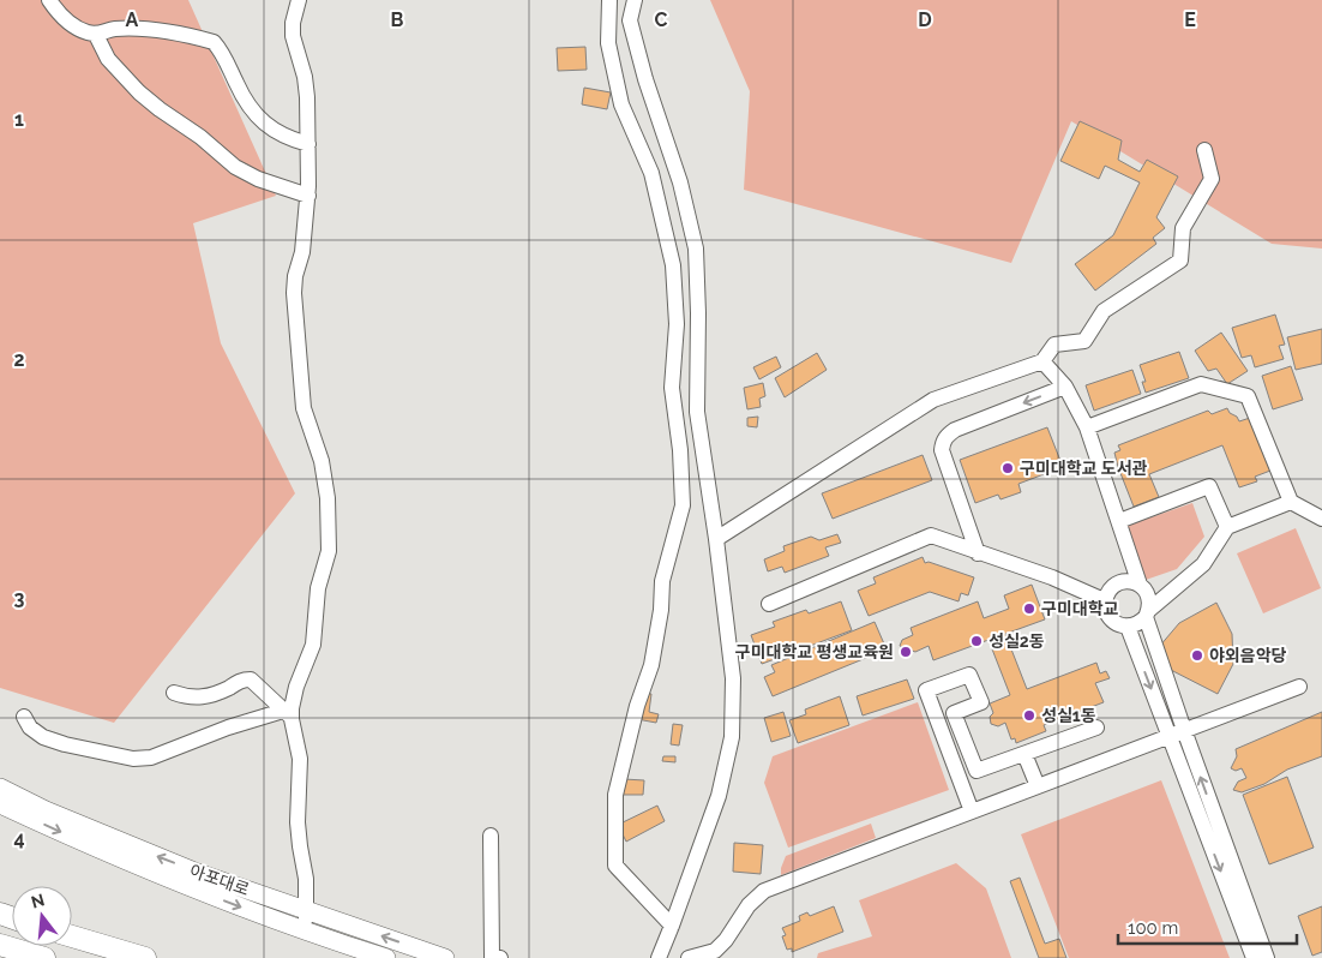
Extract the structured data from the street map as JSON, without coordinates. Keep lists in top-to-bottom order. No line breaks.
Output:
{"streets":{"main road":["아포대로"]},"places":["구미대학교 도서관","구미대학교","성실2동","구미대학교 평생교육원","야외음악당","성실1동"],"scale_bar":"100 m","north":"top","grid":{"columns":["A","B","C","D","E"],"rows":["1","2","3","4"]}}
